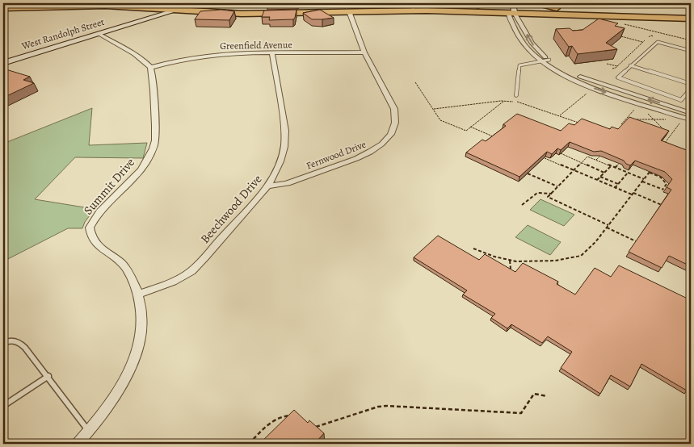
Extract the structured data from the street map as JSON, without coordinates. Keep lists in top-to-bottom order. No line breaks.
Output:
{"streets":{"street":["West Randolph Street","Greenfield Avenue","Fernwood Drive","Summit Drive","Beechwood Drive"]},"crossings":[["Greenfield Avenue","Fernwood Drive"],["Greenfield Avenue","Summit Drive"],["Greenfield Avenue","Beechwood Drive"],["Fernwood Drive","Beechwood Drive"],["Summit Drive","Beechwood Drive"]]}
